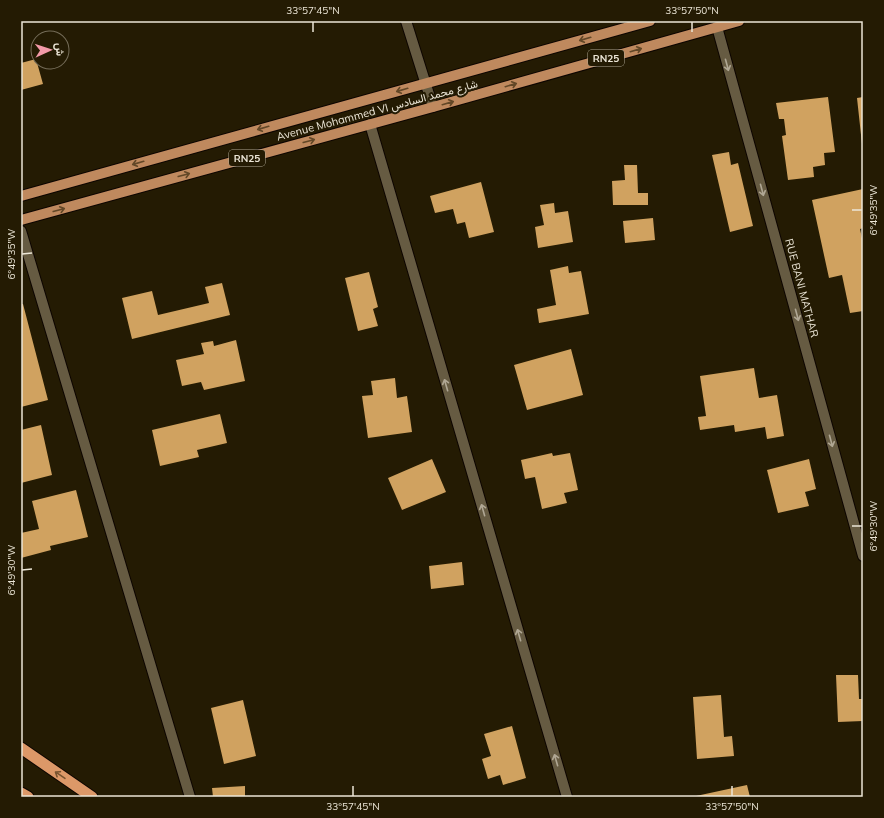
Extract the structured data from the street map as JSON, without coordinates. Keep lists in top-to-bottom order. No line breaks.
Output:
{"streets":{"main road":["RN25","Avenue Mohammed VI شارع محمد السادس"],"street":["RUE BANI MATHAR"]},"crossings":[["Avenue Mohammed VI شارع محمد السادس","RUE BANI MATHAR"]],"one_way":["RUE BANI MATHAR"],"north":"right","coordinates":["33°57'45\"N","33°57'50\"N","6°49'35\"W","6°49'30\"W"]}
